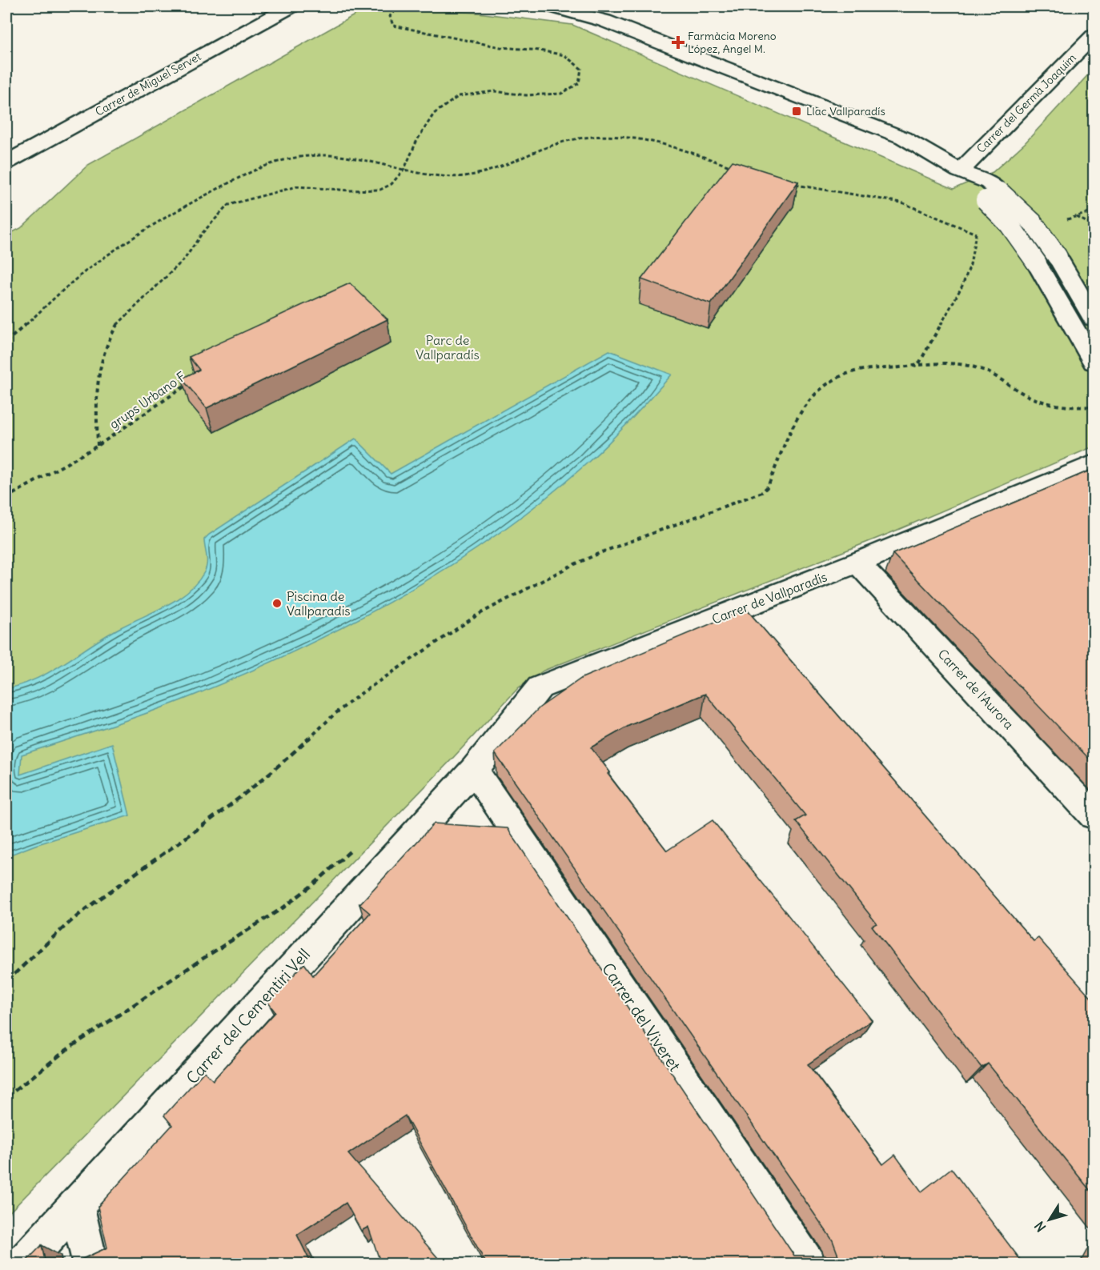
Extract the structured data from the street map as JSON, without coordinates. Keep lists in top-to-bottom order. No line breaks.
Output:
{"streets":{"street":["Carrer de Miguel Servet","Carrer del Germà Joaquim","Carrer de Vallparadís","Carrer de l'Aurora","Carrer del Cementiri Vell","Carrer del Viveret"],"path":["grups Urbano F"]},"crossings":[["Carrer de Vallparadís","Carrer de l'Aurora"],["Carrer de Vallparadís","Carrer del Cementiri Vell"],["Carrer de Vallparadís","Carrer del Viveret"],["Carrer del Cementiri Vell","Carrer del Viveret"]],"parks":["Parc de Vallparadís"],"places":{"health":["Farmàcia Moreno López, Angel M."],"transit":["Llac Vallparadís"],"other":["Piscina de Vallparadis"]},"north":"bottom left"}
